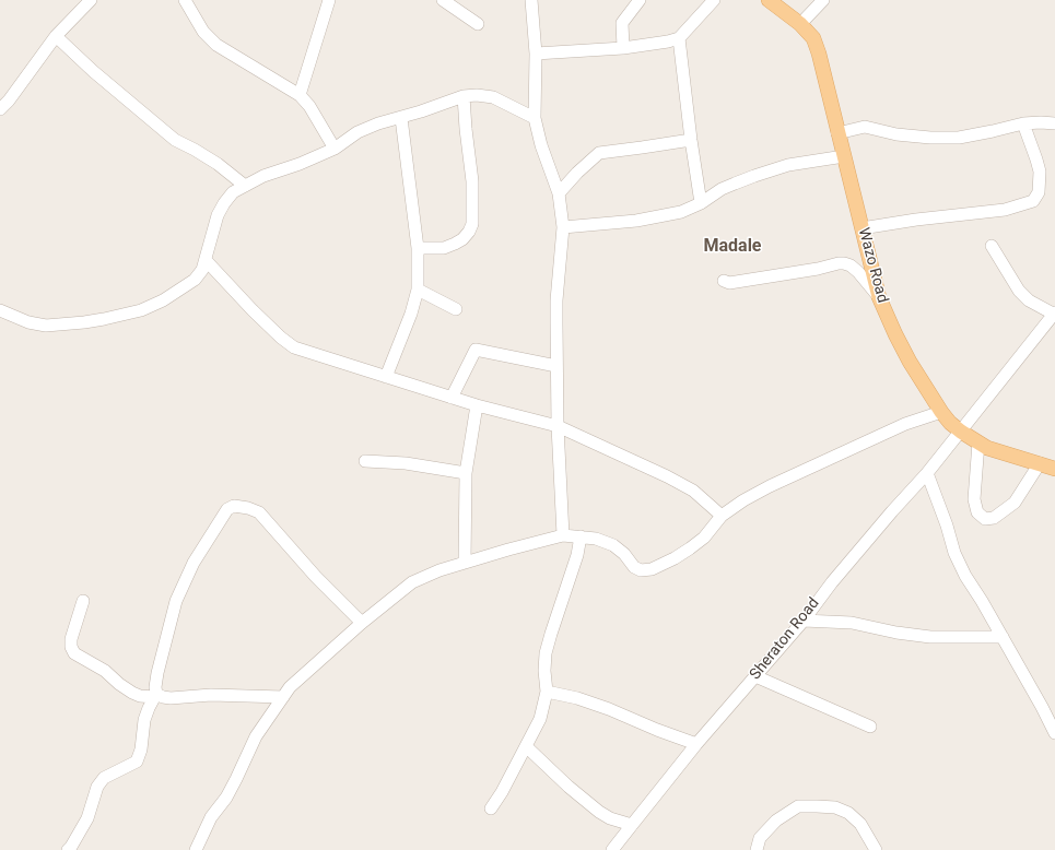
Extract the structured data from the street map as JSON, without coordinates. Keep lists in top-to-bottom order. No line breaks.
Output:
{"streets":{"main road":["Wazo Road"],"street":["Sheraton Road"]},"crossings":[["Wazo Road","Sheraton Road"]],"districts":["Madale"]}
